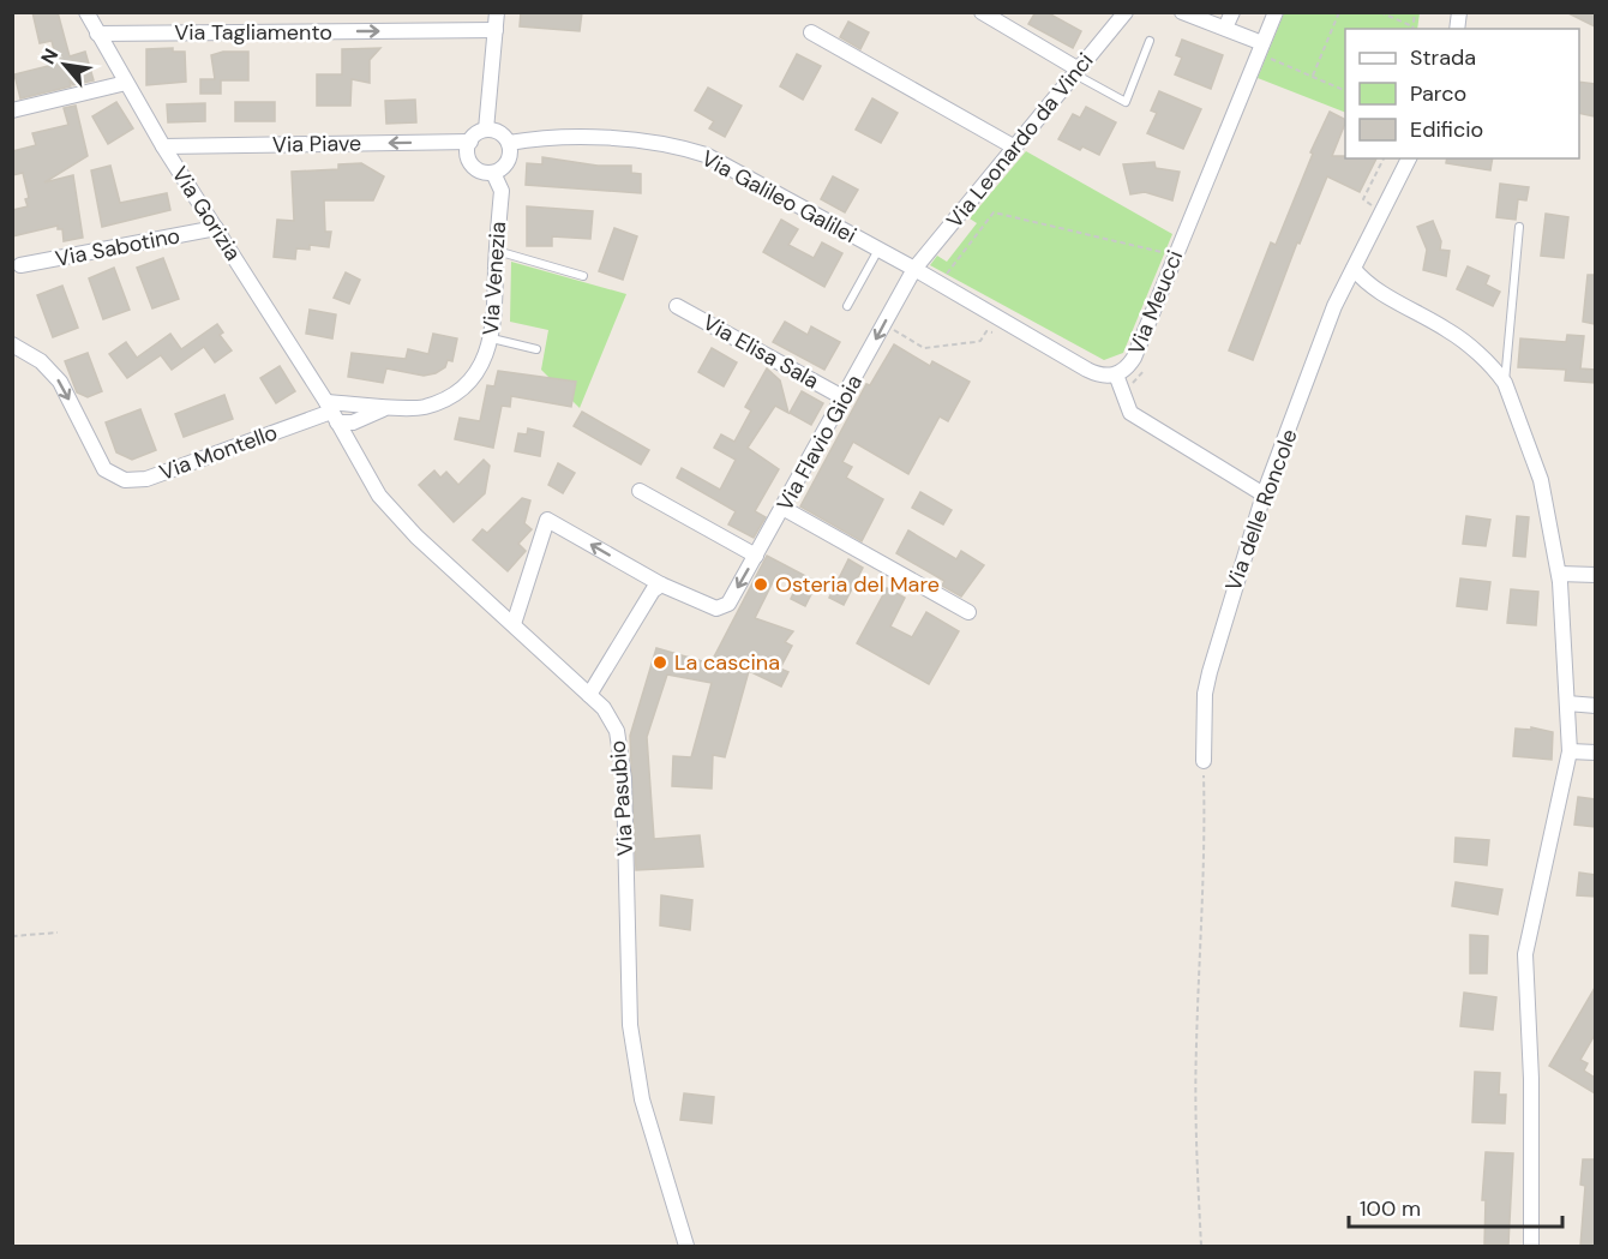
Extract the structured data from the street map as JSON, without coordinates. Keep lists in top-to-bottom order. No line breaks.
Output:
{"streets":{"street":["Via Tagliamento","Via Leonardo da Vinci","Via Piave","Via Galileo Galilei","Via Gorizia","Via Sabotino","Via Venezia","Via Meucci","Via Elisa Sala","Via Flavio Gioia","Via Montello","Via delle Roncole","Via Pasubio"]},"crossings":[["Via Tagliamento","Via Gorizia"],["Via Leonardo da Vinci","Via Galileo Galilei"],["Via Leonardo da Vinci","Via Meucci"],["Via Leonardo da Vinci","Via Flavio Gioia"],["Via Piave","Via Galileo Galilei"],["Via Piave","Via Gorizia"],["Via Piave","Via Venezia"],["Via Galileo Galilei","Via Venezia"],["Via Galileo Galilei","Via Meucci"],["Via Galileo Galilei","Via Flavio Gioia"],["Via Gorizia","Via Sabotino"],["Via Gorizia","Via Venezia"],["Via Gorizia","Via Montello"],["Via Gorizia","Via Pasubio"],["Via Venezia","Via Montello"],["Via Venezia","Via Pasubio"],["Via Meucci","Via Flavio Gioia"],["Via Elisa Sala","Via Flavio Gioia"],["Via Montello","Via Pasubio"]],"one_way":["Via Tagliamento","Via Piave","Via Flavio Gioia","Via Montello"],"places":["Osteria del Mare","La cascina"],"legend":["Strada","Parco","Edificio"],"scale_bar":"100 m","north":"top left"}
